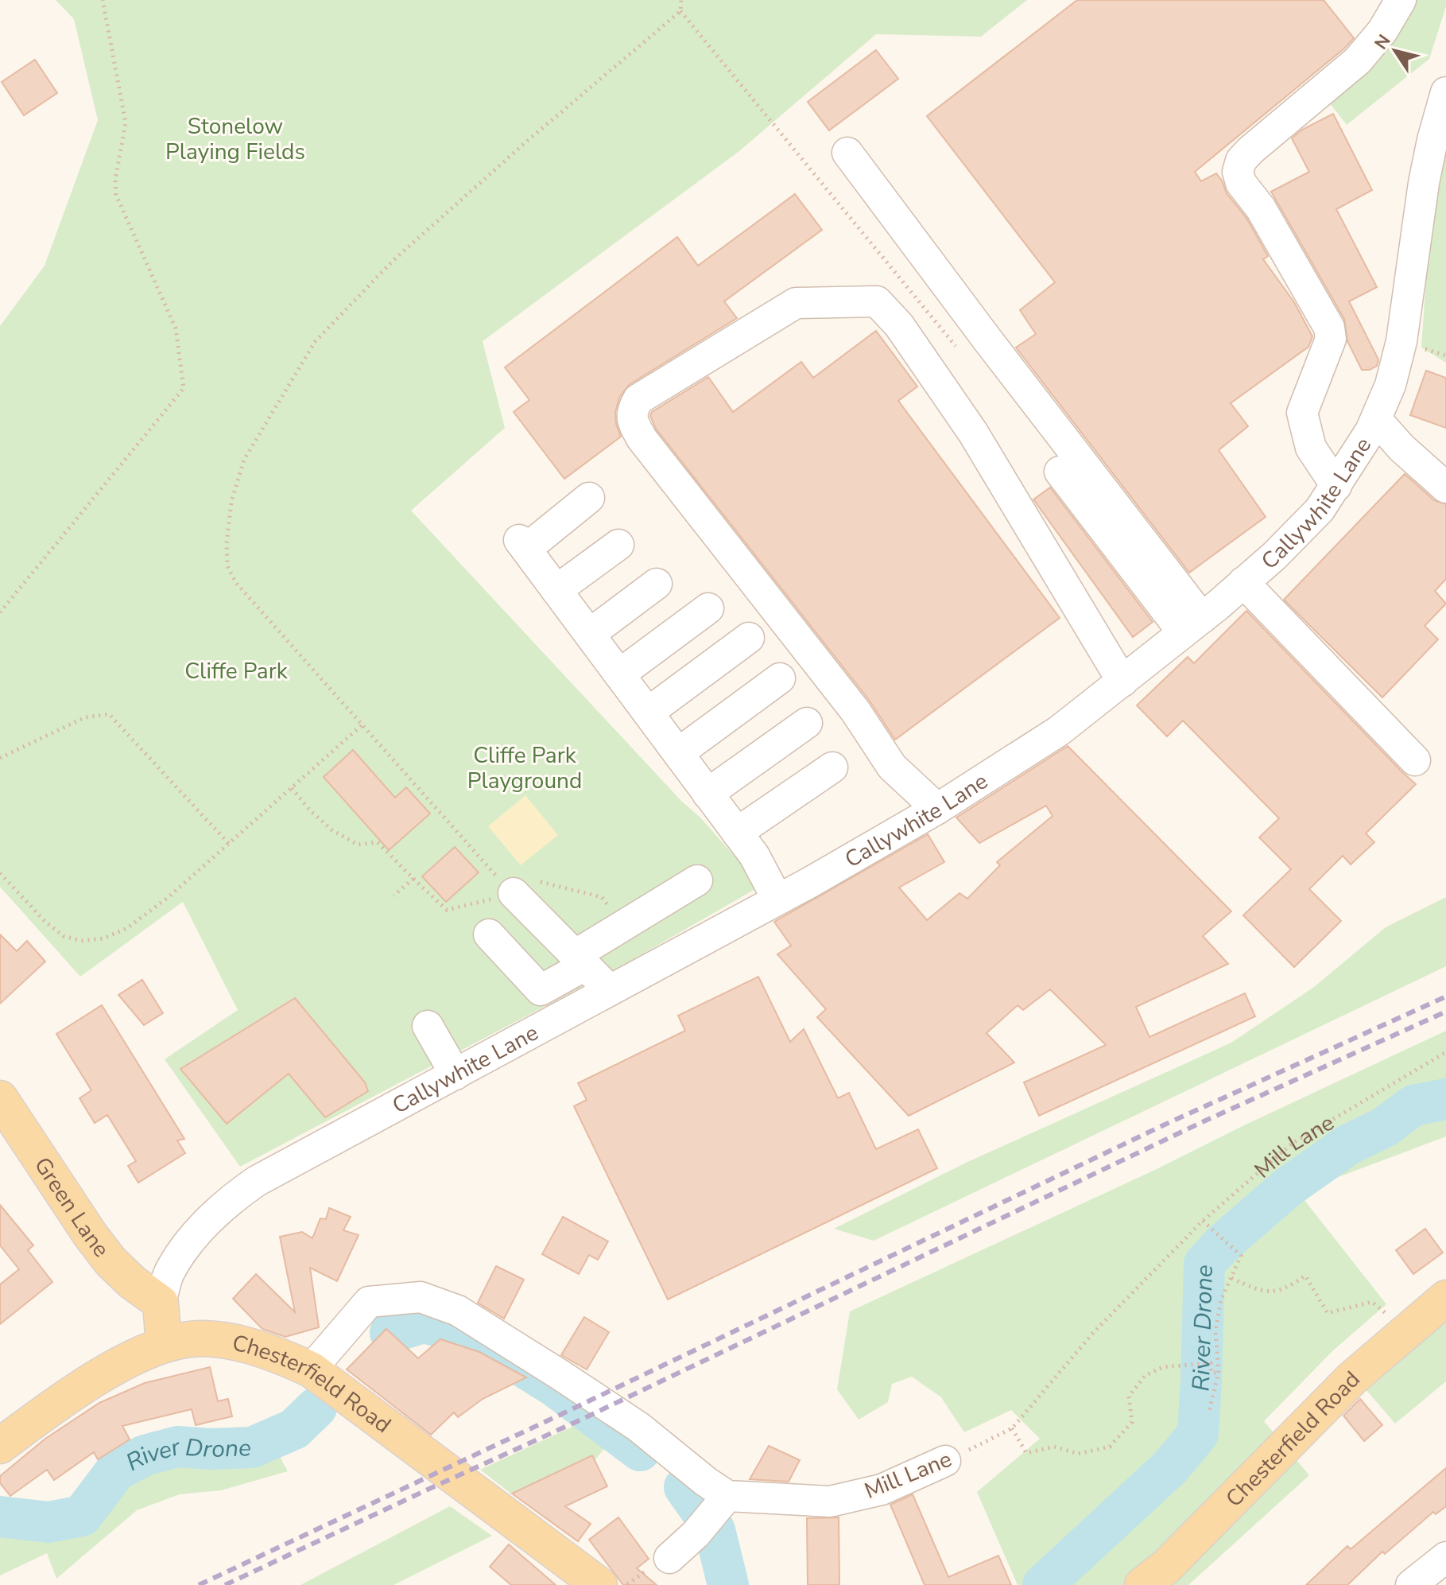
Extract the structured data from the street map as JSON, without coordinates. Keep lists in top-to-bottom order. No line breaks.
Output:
{"streets":{"main road":["Callywhite Lane","Green Lane","Chesterfield Road"],"street":["Mill Lane"]},"crossings":[["Callywhite Lane","Green Lane"],["Callywhite Lane","Chesterfield Road"]],"water":["River Drone"],"parks":["Stonelow Playing Fields","Cliffe Park","Cliffe Park Playground"],"north":"top left"}
